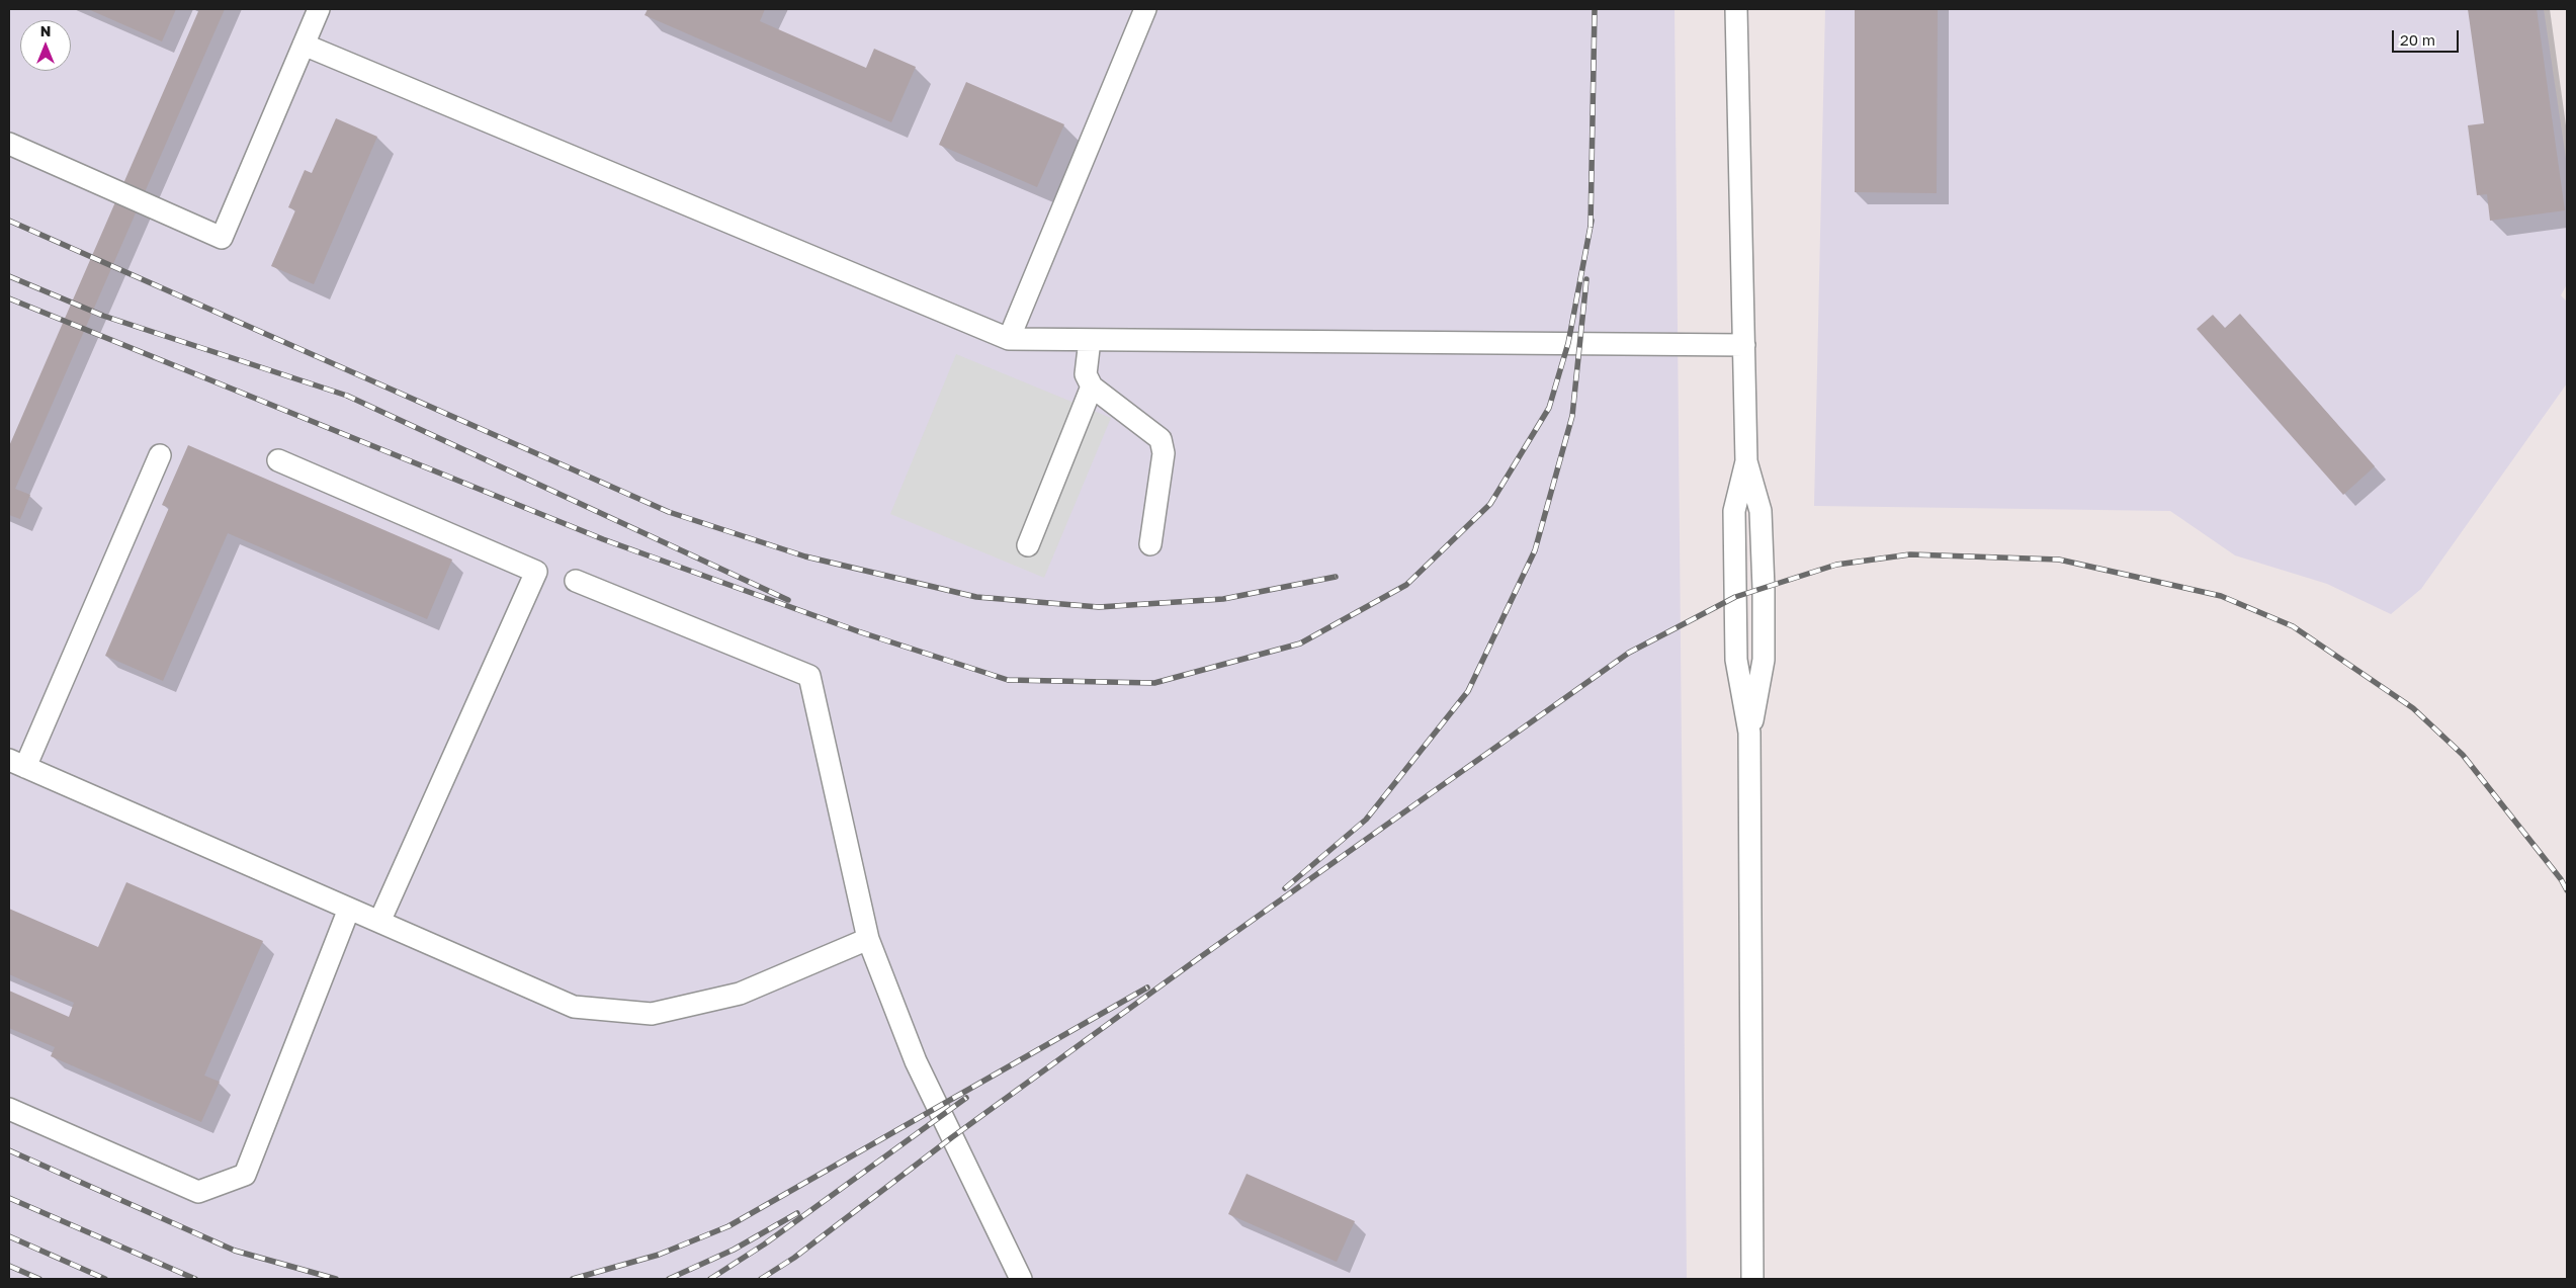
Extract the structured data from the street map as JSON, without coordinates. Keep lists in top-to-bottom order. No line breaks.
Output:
{"scale_bar":"20 m","north":"top"}
